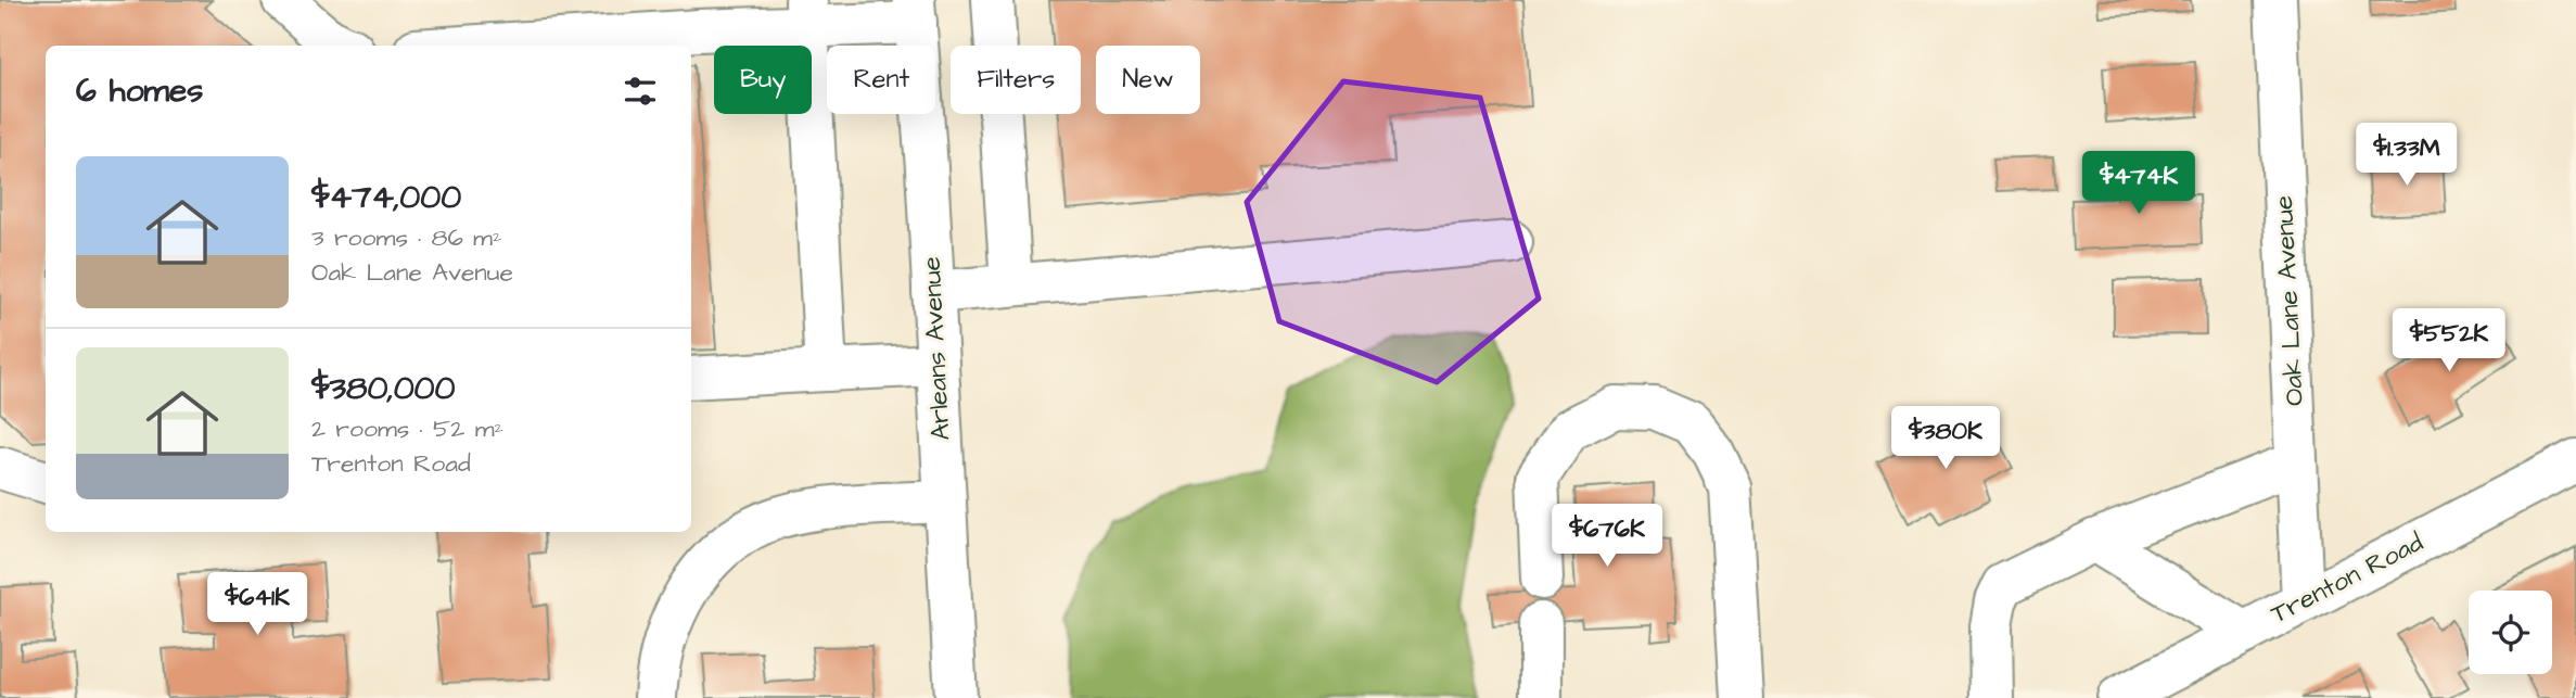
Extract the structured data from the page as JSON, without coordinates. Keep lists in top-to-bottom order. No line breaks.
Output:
{"streets":{"street":["Oak Lane Avenue","Arleans Avenue","Trenton Road"]},"crossings":[["Oak Lane Avenue","Trenton Road"]],"page":{"chip":["Buy","Rent","Filters","New"],"heading":"6 homes","price":["$1.33M","$474K","$552K","$380K","$676K","$641K"],"list":[{"name":"$474,000","note":"3 rooms · 86 m² · Oak Lane Avenue"},{"name":"$380,000","note":"2 rooms · 52 m² · Trenton Road"}]}}
